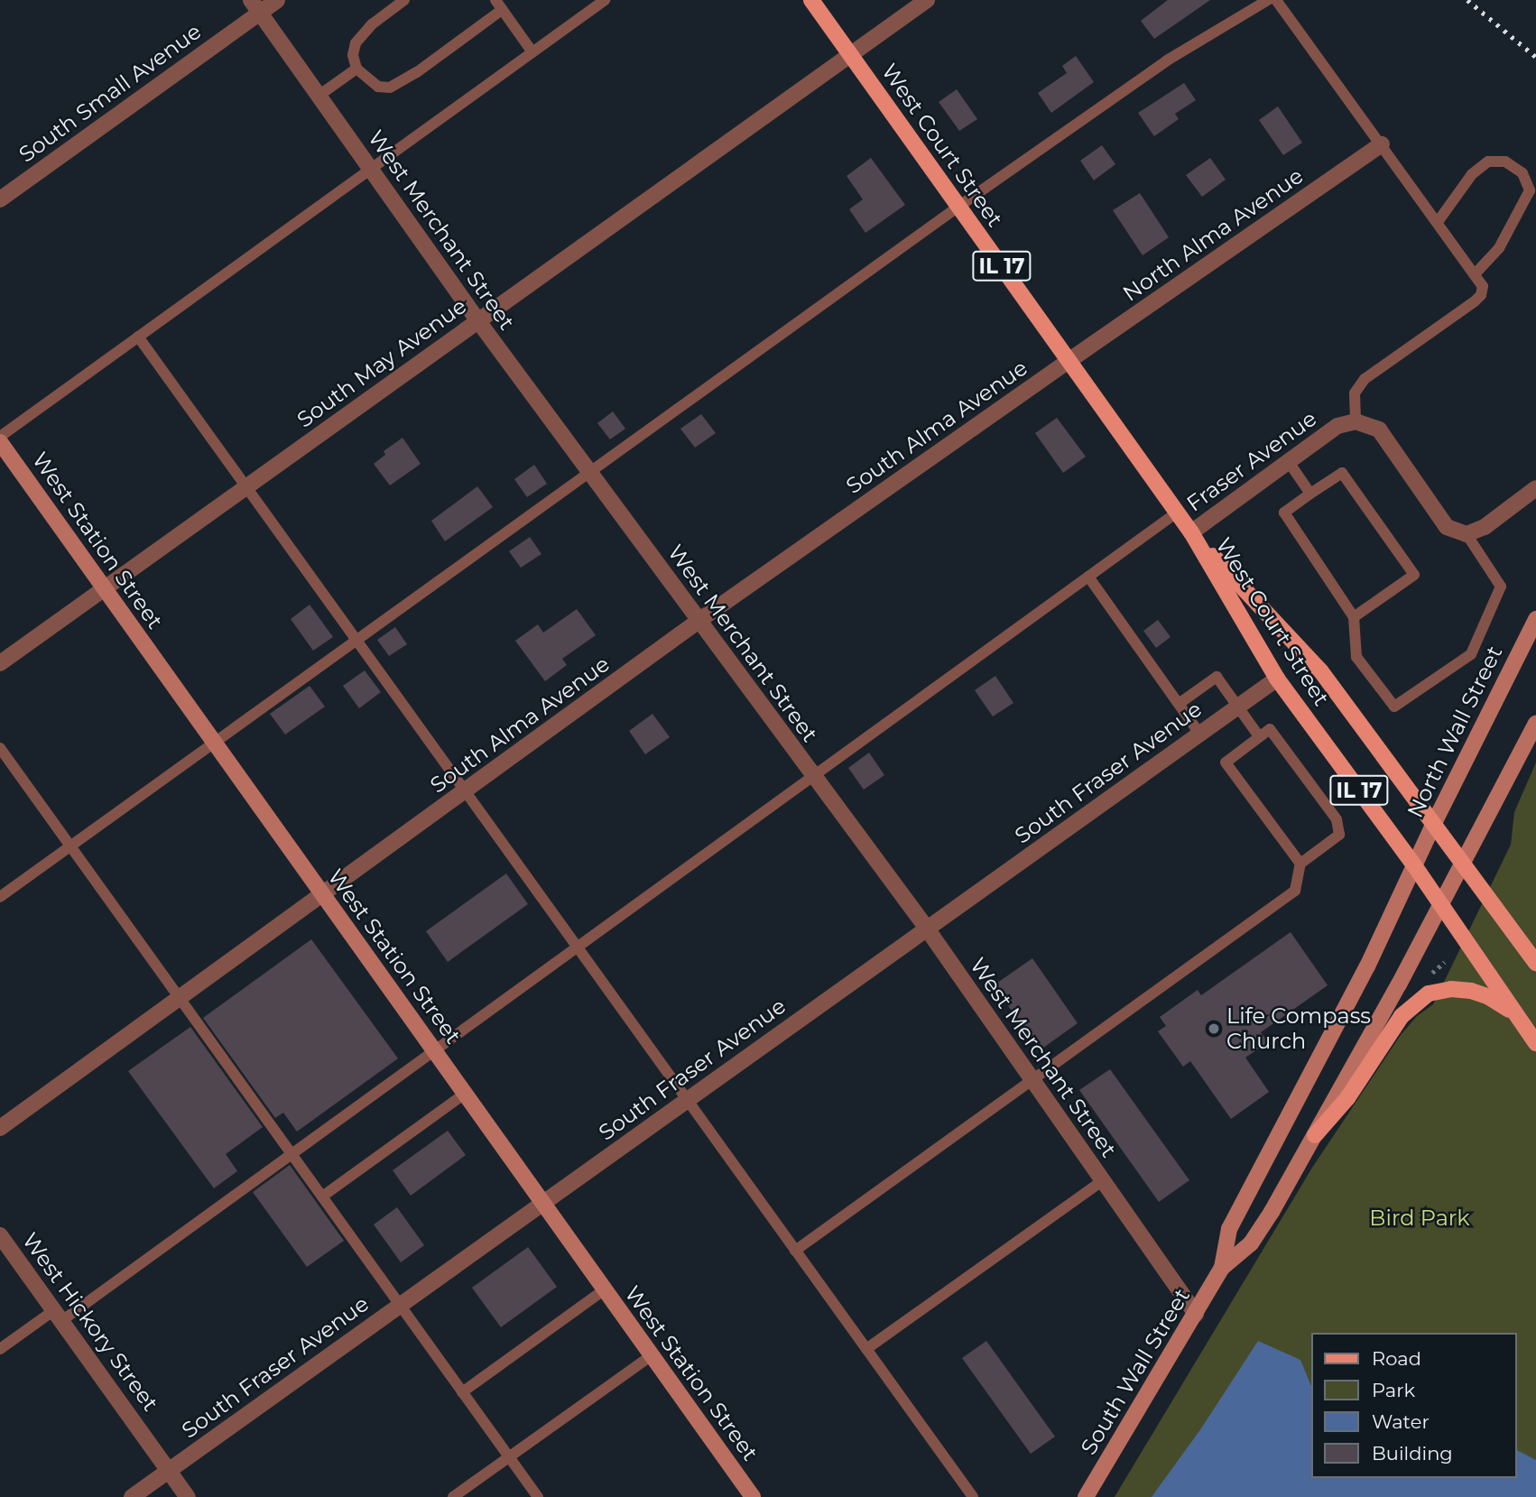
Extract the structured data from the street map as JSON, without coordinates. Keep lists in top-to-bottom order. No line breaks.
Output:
{"streets":{"main road":["West Court Street","IL 17","West Station Street","North Wall Street","South Wall Street"],"street":["South Small Avenue","West Merchant Street","North Alma Avenue","South May Avenue","South Alma Avenue","Fraser Avenue","South Fraser Avenue","West Hickory Street"]},"crossings":[["South Small Avenue","West Merchant Street"],["West Court Street","North Alma Avenue"],["West Court Street","South May Avenue"],["West Court Street","South Alma Avenue"],["West Court Street","Fraser Avenue"],["West Court Street","North Wall Street"],["West Court Street","South Fraser Avenue"],["West Court Street","South Wall Street"],["West Merchant Street","South May Avenue"],["West Merchant Street","South Alma Avenue"],["West Merchant Street","South Fraser Avenue"],["West Merchant Street","South Wall Street"],["North Alma Avenue","South Alma Avenue"],["South May Avenue","West Station Street"],["South Alma Avenue","West Station Street"],["West Station Street","South Fraser Avenue"],["North Wall Street","South Wall Street"],["South Fraser Avenue","West Hickory Street"]],"parks":["Bird Park"],"places":["Life Compass Church"],"legend":["Road","Park","Water","Building"]}
